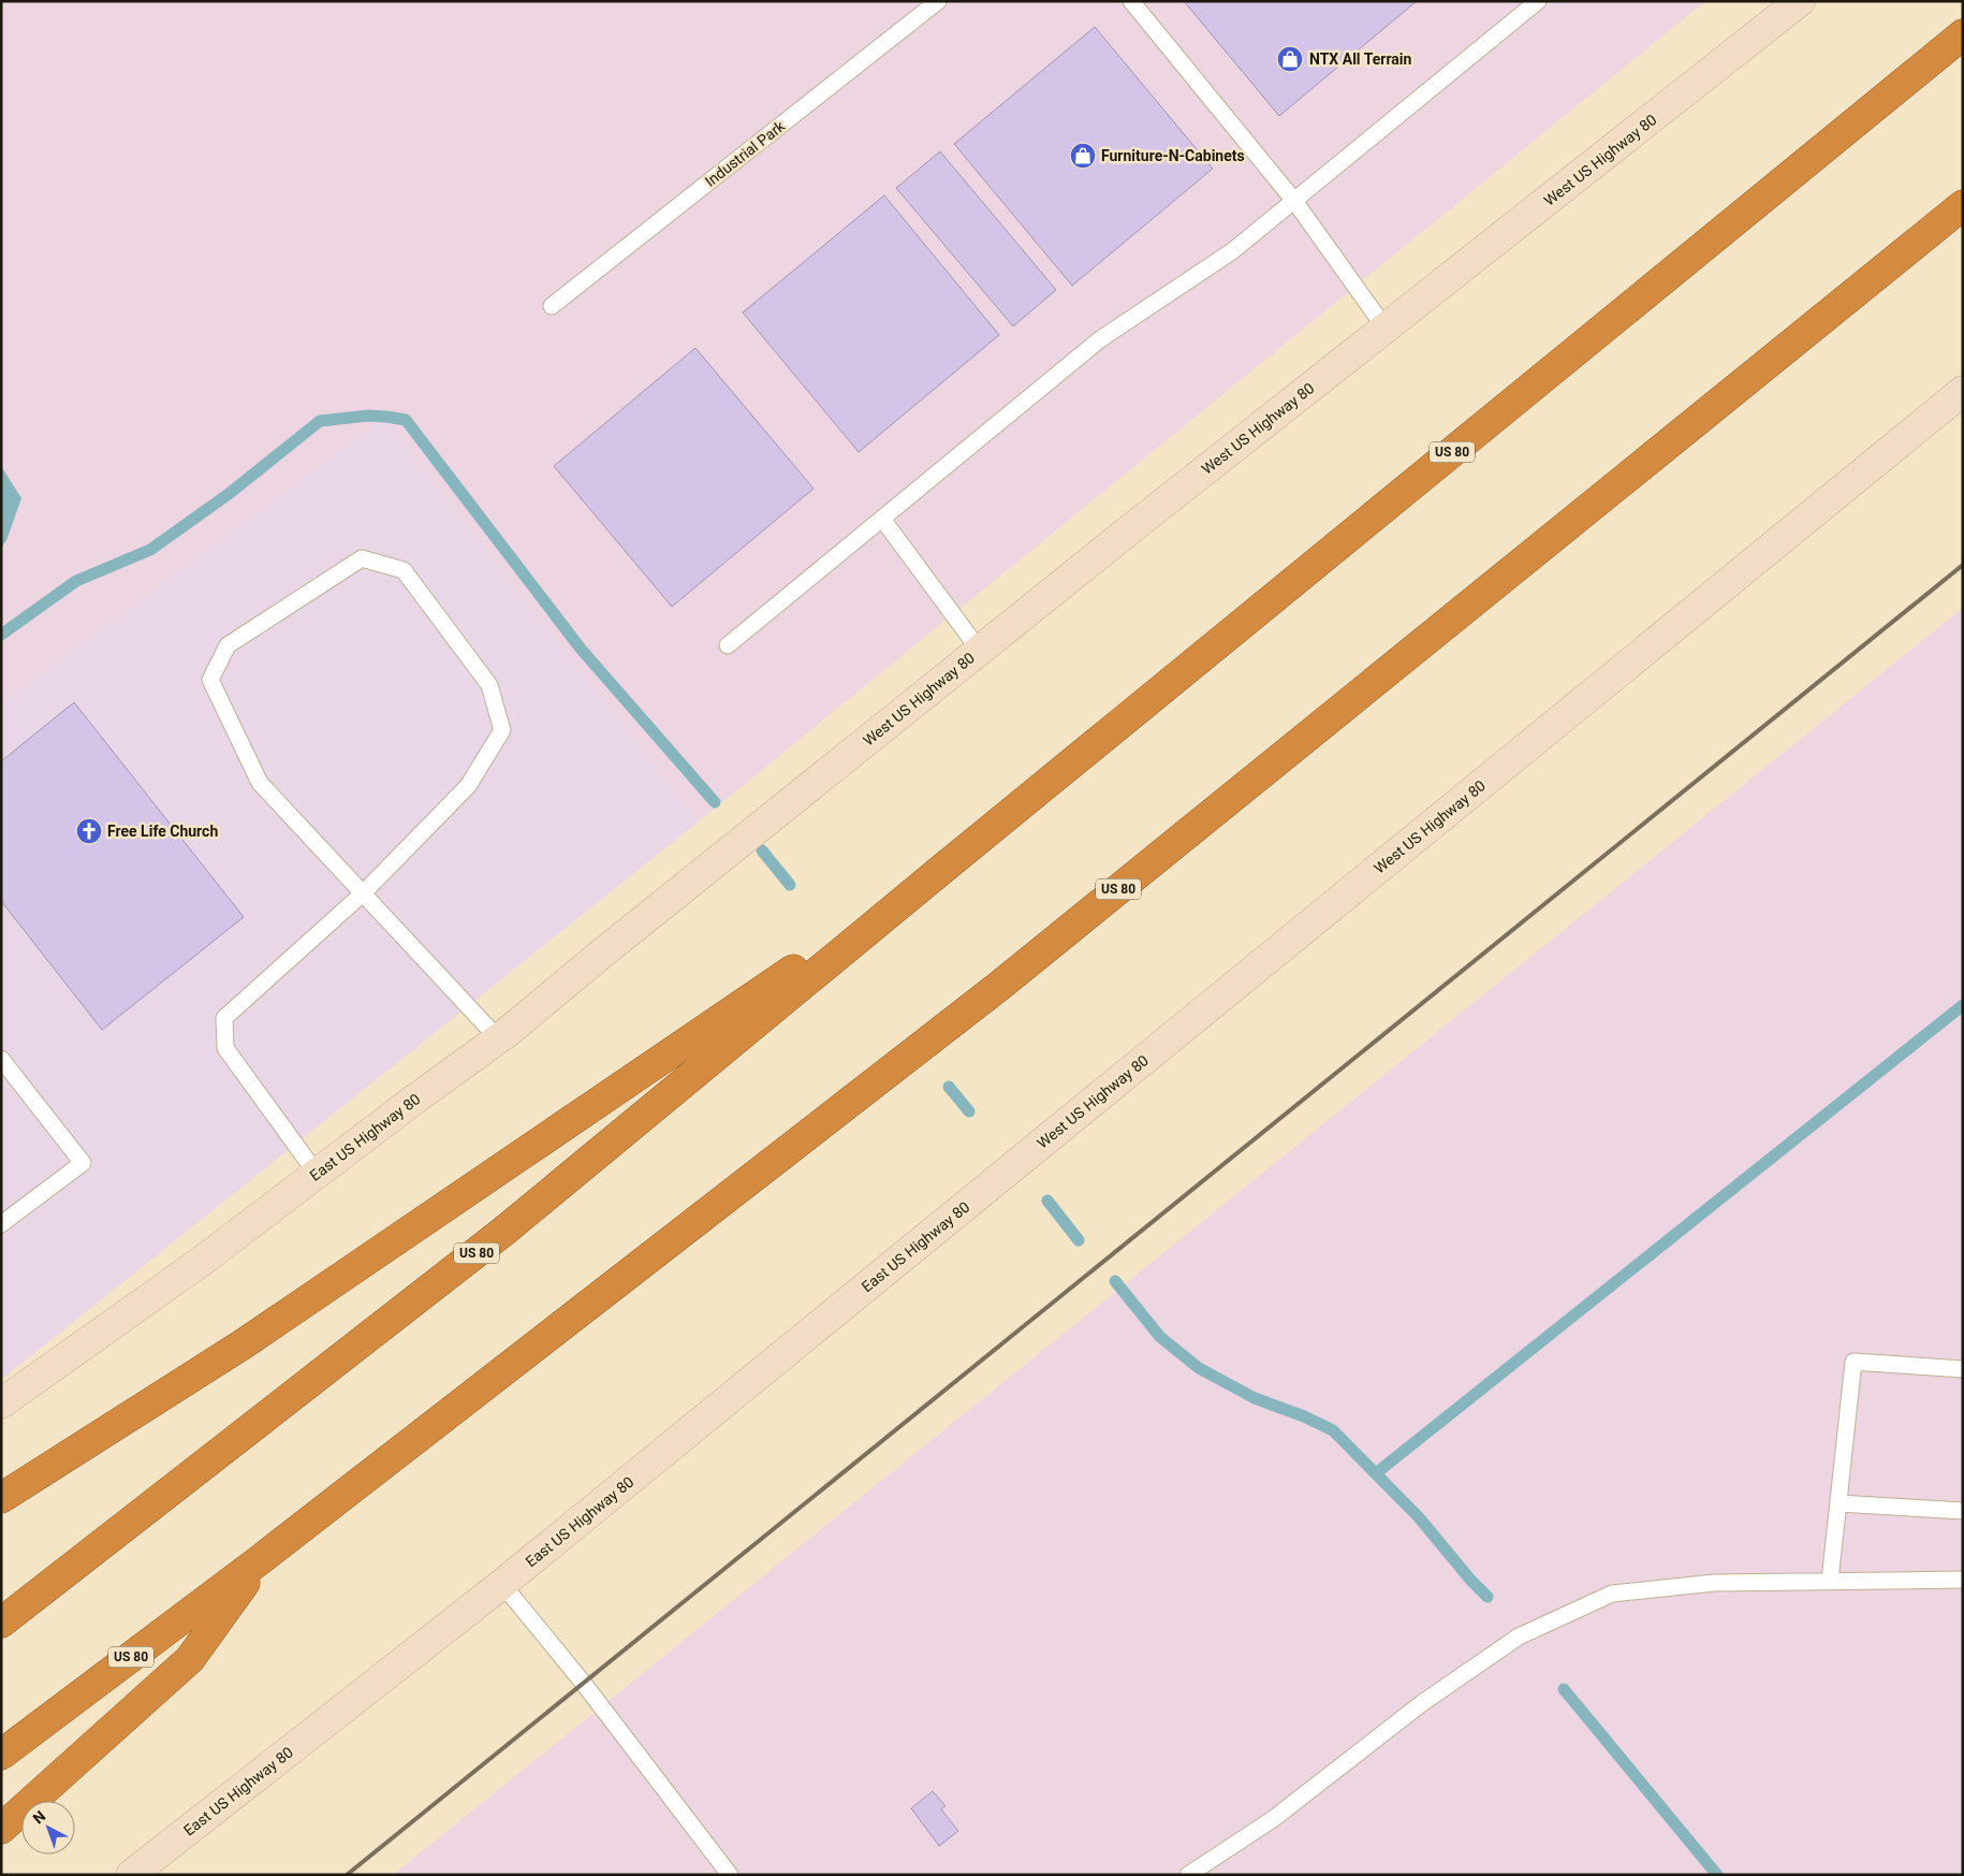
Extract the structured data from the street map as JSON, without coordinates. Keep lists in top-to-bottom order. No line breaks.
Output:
{"streets":{"highway":["US 80"],"main road":["West US Highway 80","East US Highway 80"],"lane":["Industrial Park"]},"crossings":[["West US Highway 80","East US Highway 80"]],"places":{"shop":["NTX All Terrain","Furniture-N-Cabinets"],"church":["Free Life Church"]},"north":"top left"}
